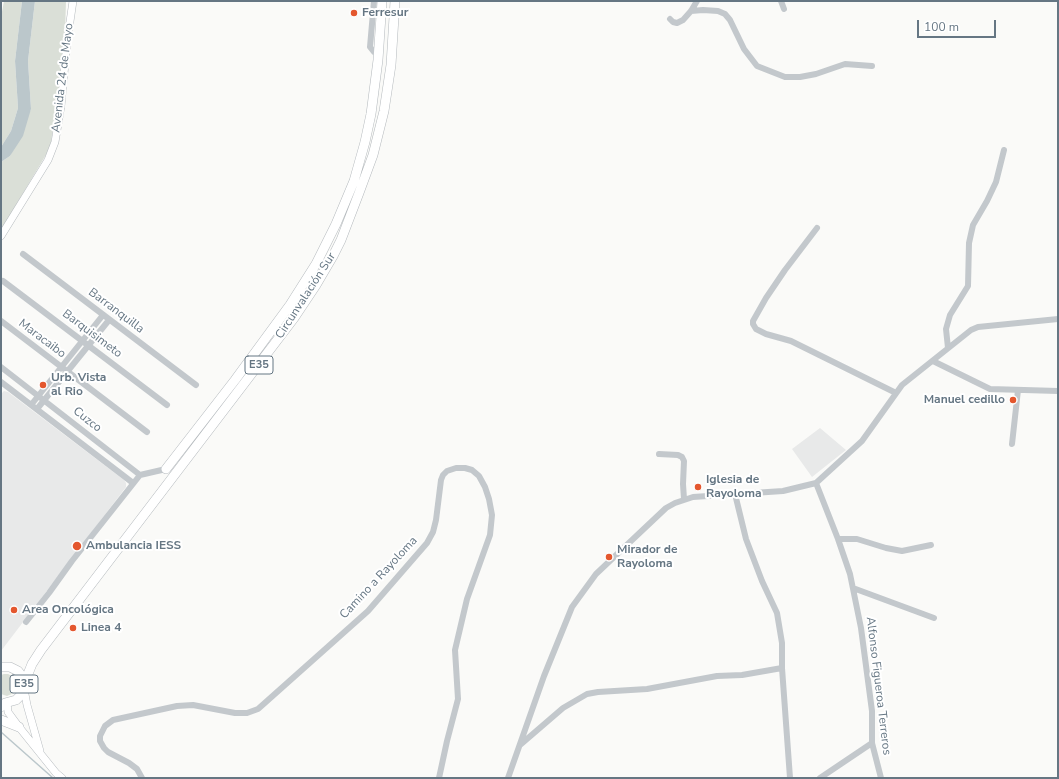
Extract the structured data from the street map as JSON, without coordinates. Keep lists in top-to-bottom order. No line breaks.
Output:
{"streets":{"highway":["Circunvalación Sur","E35"],"main road":["Avenida 24 de Mayo"],"street":["Barranquilla","Barquisimeto","Maracaibo","Cuzco","Camino a Rayoloma","Alfonso Figueroa Terreros"]},"crossings":[["Circunvalación Sur","E35"]],"places":["Ferresur","Urb. Vista al Rio","Manuel cedillo","Iglesia de Rayoloma","Ambulancia IESS","Mirador de Rayoloma","Area Oncológica","Linea 4"],"scale_bar":"100 m"}
